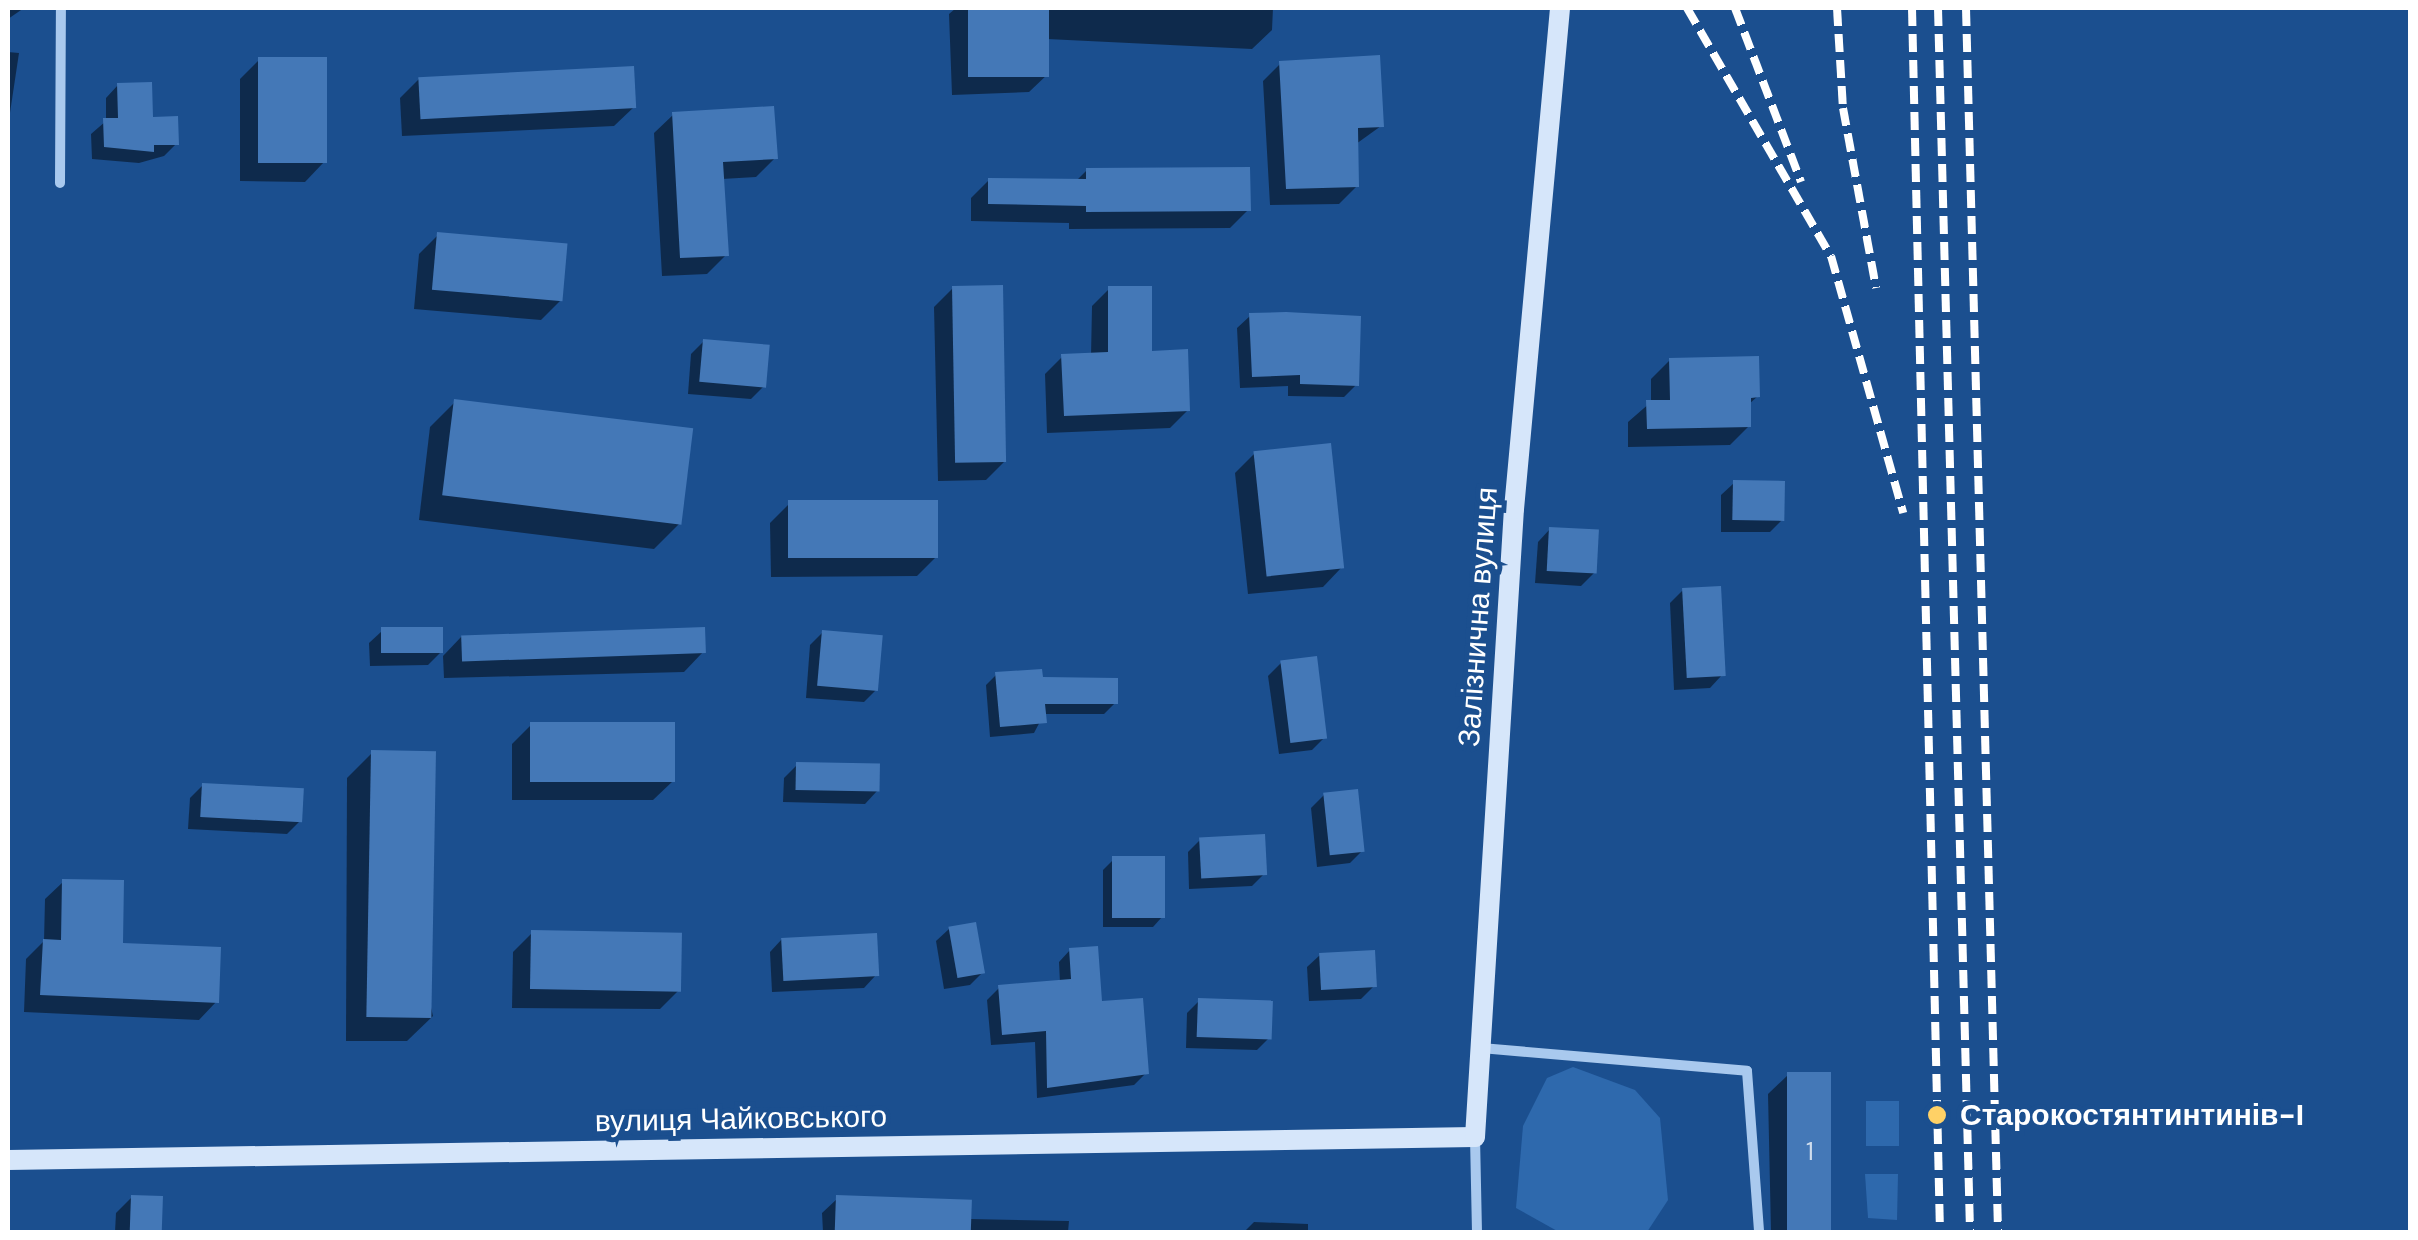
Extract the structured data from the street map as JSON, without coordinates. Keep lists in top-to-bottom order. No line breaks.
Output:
{"streets":{"street":["Залізнична вулиця","вулиця Чайковського"]},"crossings":[["Залізнична вулиця","вулиця Чайковського"]],"places":["Старокостянтинтинів-І"],"house_numbers":["1"]}
